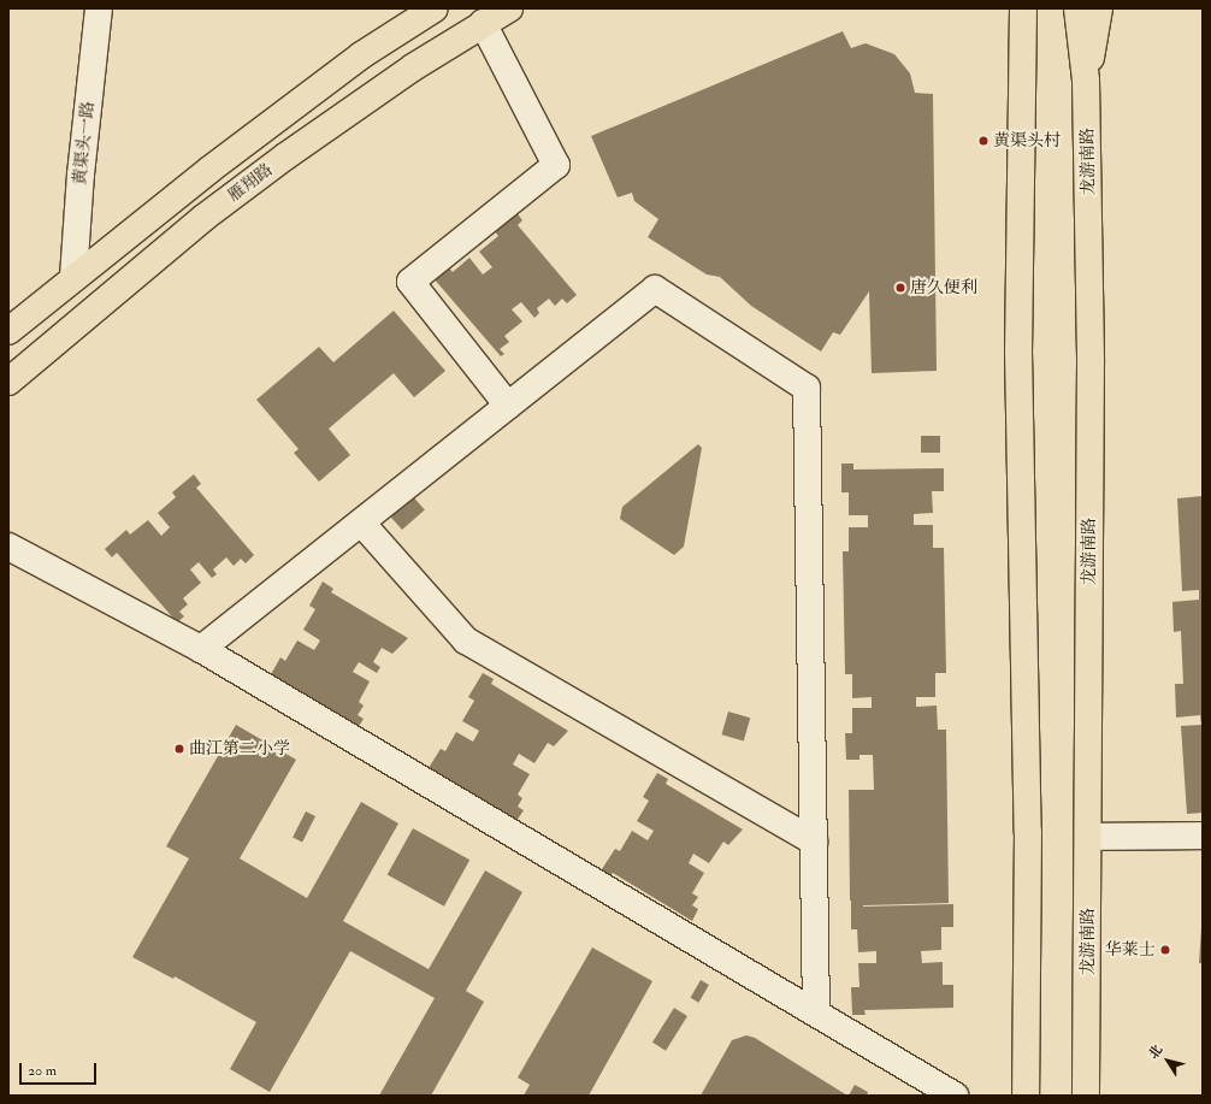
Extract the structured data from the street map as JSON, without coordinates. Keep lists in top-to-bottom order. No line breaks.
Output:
{"streets":{"main road":["龙游南路","雁翔路"],"street":["黄渠头一路"]},"crossings":[["黄渠头一路","雁翔路"]],"places":["黄渠头村","唐久便利","曲江第二小学","华莱士"],"scale_bar":"20 m","north":"top left"}
